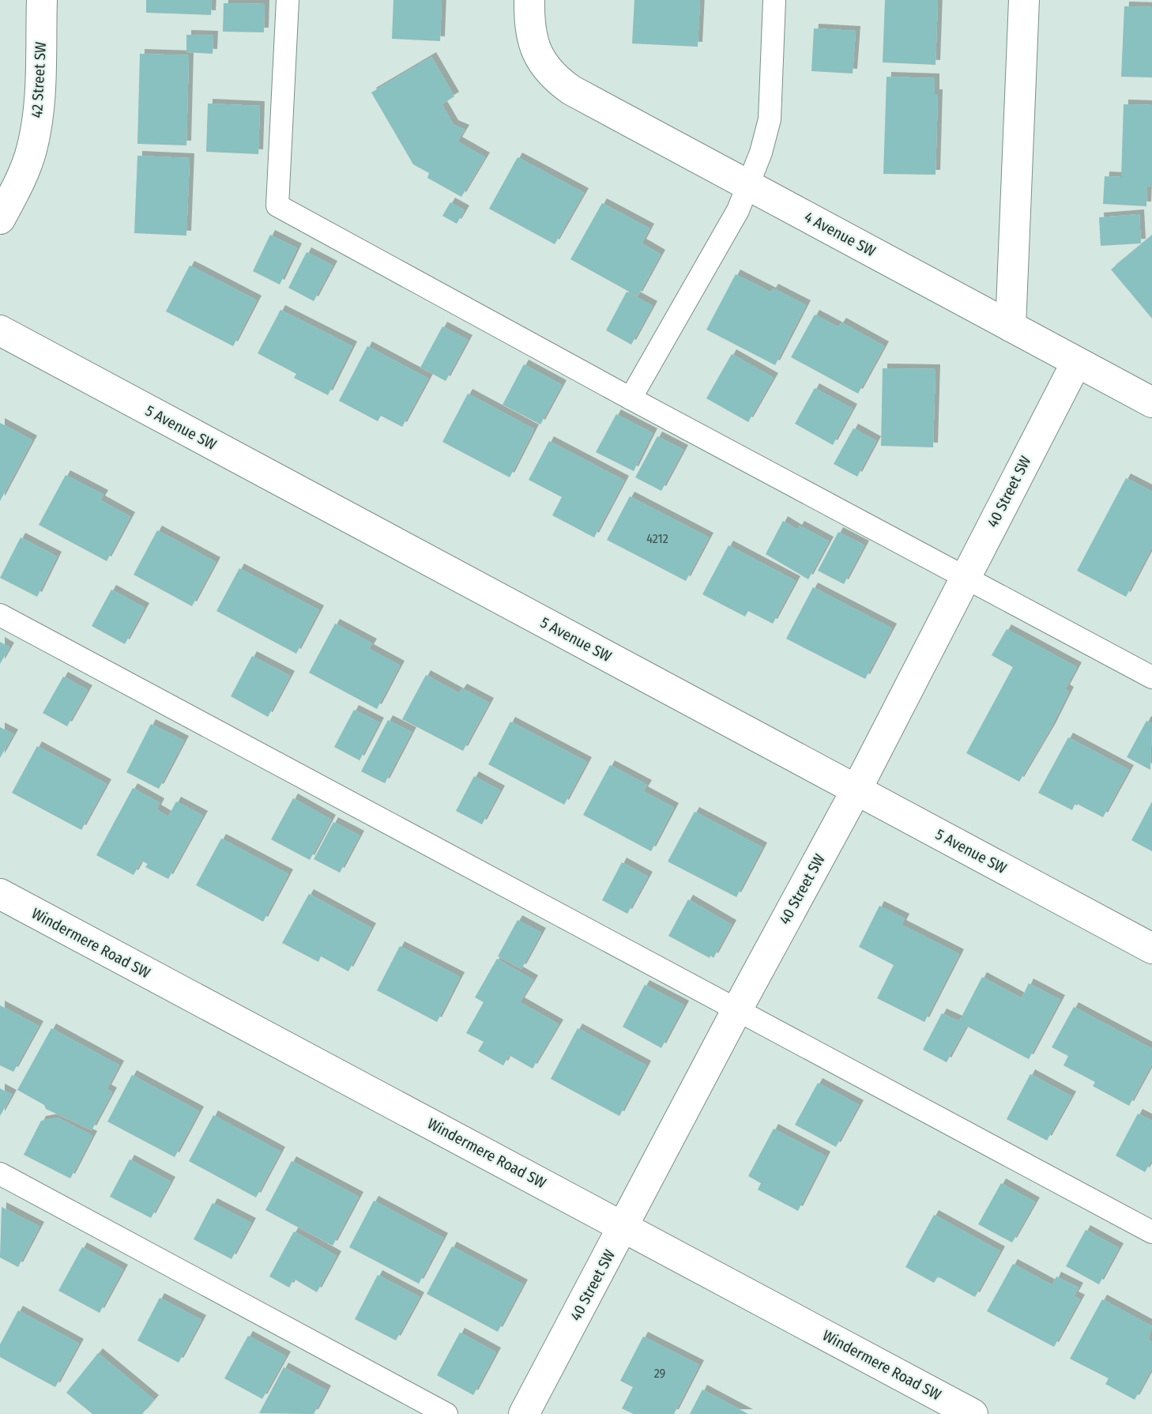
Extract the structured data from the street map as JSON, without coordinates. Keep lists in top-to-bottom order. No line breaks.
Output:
{"streets":{"street":["42 Street SW","4 Avenue SW","5 Avenue SW","40 Street SW","Windermere Road SW"]},"crossings":[["4 Avenue SW","40 Street SW"],["5 Avenue SW","40 Street SW"],["40 Street SW","Windermere Road SW"]],"house_numbers":["4212","29"]}
